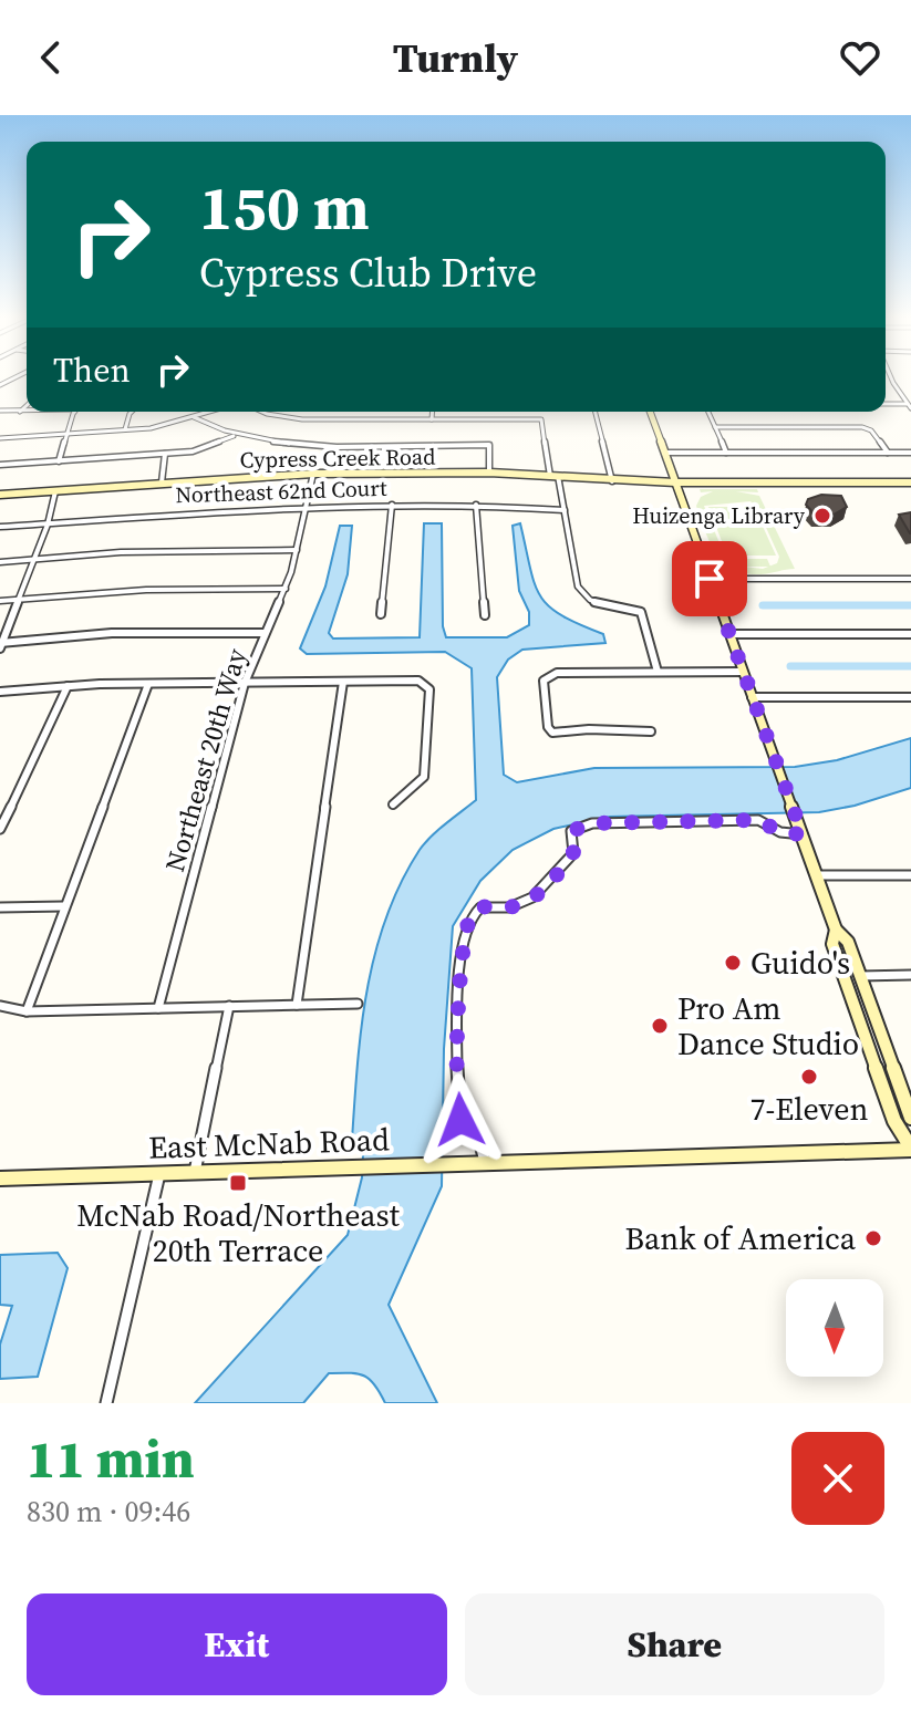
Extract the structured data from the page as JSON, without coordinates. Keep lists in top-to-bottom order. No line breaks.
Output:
{"streets":{"street":["Cypress Creek Road","Northeast 62nd Court","Northeast 20th Way","East McNab Road"]},"crossings":[["Cypress Creek Road","Northeast 20th Way"],["Northeast 62nd Court","Northeast 20th Way"]],"places":{"other":["Huizenga Library","Guido's","Pro Am Dance Studio","7-Eleven","Bank of America"],"transit":["McNab Road/Northeast 20th Terrace"]},"north":"bottom","page":{"header":"Turnly","turn":["150 m","Cypress Club Drive"],"then":"Then","heading":["11 min","830 m · 09:46"],"buttons":["Exit","Share"]}}
